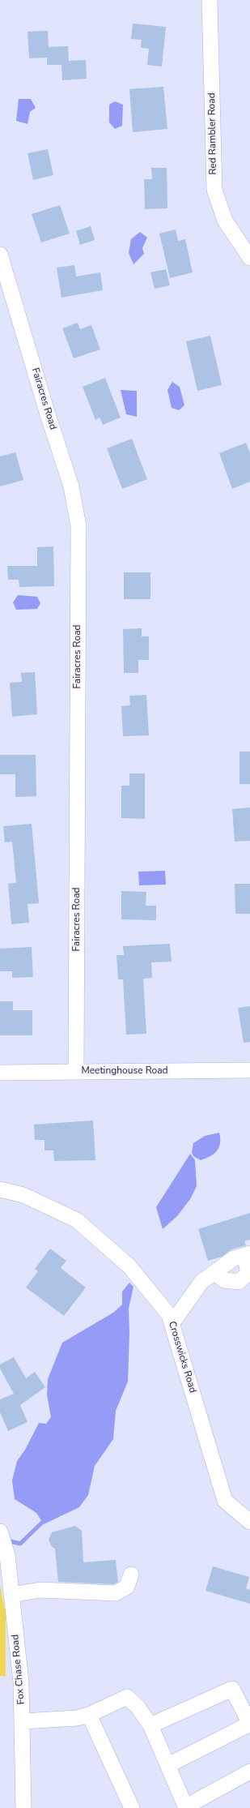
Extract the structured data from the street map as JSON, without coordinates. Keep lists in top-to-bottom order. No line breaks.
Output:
{"streets":{"street":["Red Rambler Road","Fairacres Road","Meetinghouse Road","Crosswicks Road","Fox Chase Road"]},"crossings":[["Fairacres Road","Meetinghouse Road"]]}
